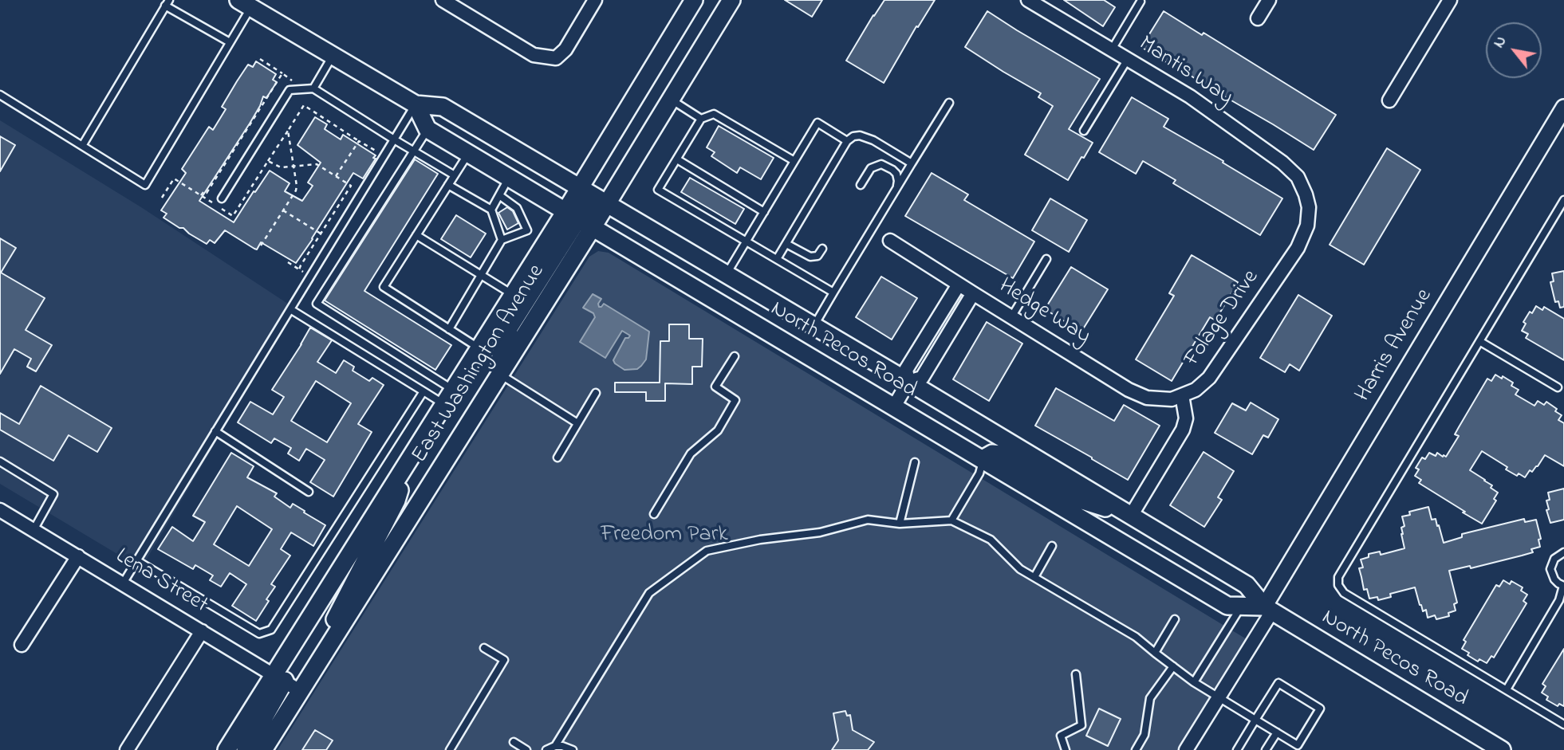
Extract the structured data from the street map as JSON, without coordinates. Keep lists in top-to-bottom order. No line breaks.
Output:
{"streets":{"main road":["North Pecos Road","East Washington Avenue"],"street":["Mantis Way","Hedge Way","Folage Drive","Harris Avenue","Lena Street"]},"crossings":[["Mantis Way","Folage Drive"],["Hedge Way","Folage Drive"],["Folage Drive","North Pecos Road"],["Harris Avenue","North Pecos Road"],["North Pecos Road","East Washington Avenue"],["East Washington Avenue","Lena Street"]],"parks":["Freedom Park"],"north":"top left"}
